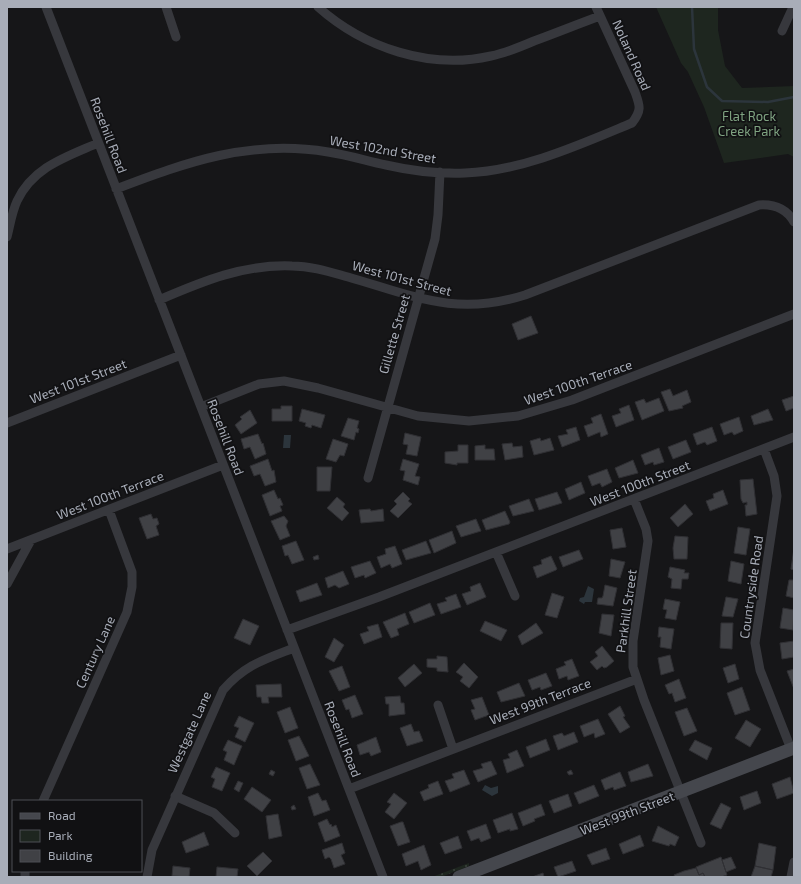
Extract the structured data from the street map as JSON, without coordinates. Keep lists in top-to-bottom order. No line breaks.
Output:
{"streets":{"street":["Noland Road","Rosehill Road","West 102nd Street","West 101st Street","Gillette Street","West 100th Terrace","West 100th Street","Countryside Road","Parkhill Street","Century Lane","West 99th Terrace","Westgate Lane","West 99th Street"]},"crossings":[["Noland Road","West 102nd Street"],["Rosehill Road","West 102nd Street"],["Rosehill Road","West 101st Street"],["Rosehill Road","West 100th Terrace"],["Rosehill Road","West 100th Street"],["Rosehill Road","West 99th Terrace"],["Rosehill Road","Westgate Lane"],["West 102nd Street","Gillette Street"],["West 101st Street","Gillette Street"],["Gillette Street","West 100th Terrace"],["West 100th Terrace","Century Lane"],["West 100th Street","Countryside Road"],["West 100th Street","Parkhill Street"],["Countryside Road","West 99th Street"],["Parkhill Street","West 99th Terrace"],["Parkhill Street","West 99th Street"]],"parks":["Flat Rock Creek Park"],"legend":["Road","Park","Building"]}
